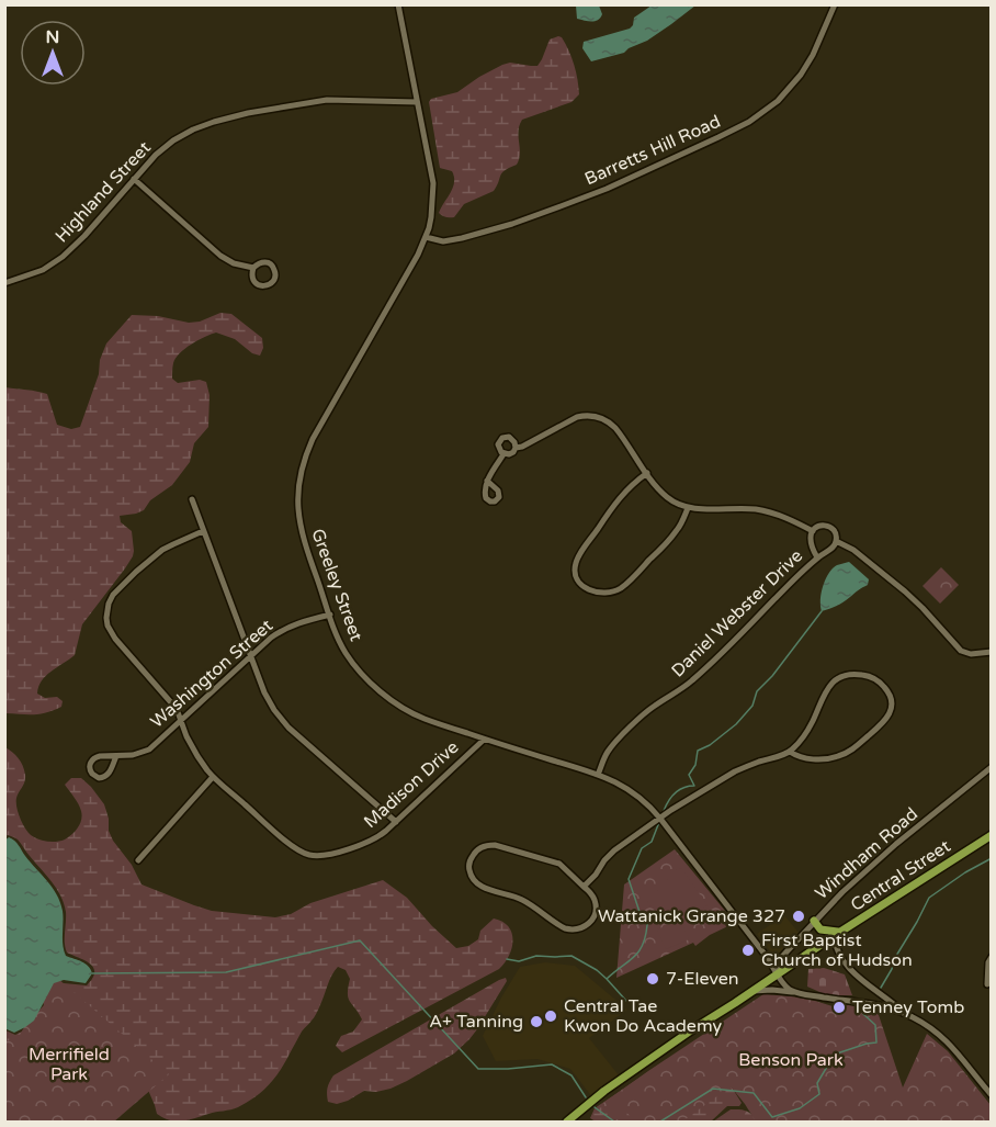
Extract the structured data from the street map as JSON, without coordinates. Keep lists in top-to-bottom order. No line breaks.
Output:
{"streets":{"main road":["Central Street"],"street":["Barretts Hill Road","Highland Street","Greeley Street","Daniel Webster Drive","Washington Street","Madison Drive","Windham Road"]},"crossings":[["Barretts Hill Road","Greeley Street"],["Highland Street","Greeley Street"],["Greeley Street","Daniel Webster Drive"],["Greeley Street","Washington Street"],["Greeley Street","Madison Drive"],["Greeley Street","Windham Road"],["Greeley Street","Central Street"],["Washington Street","Madison Drive"],["Windham Road","Central Street"]],"parks":["Merrifield Park","Benson Park"],"places":["Wattanick Grange 327","First Baptist Church of Hudson","7-Eleven","Tenney Tomb","Central Tae Kwon Do Academy","A+ Tanning"],"north":"top"}
